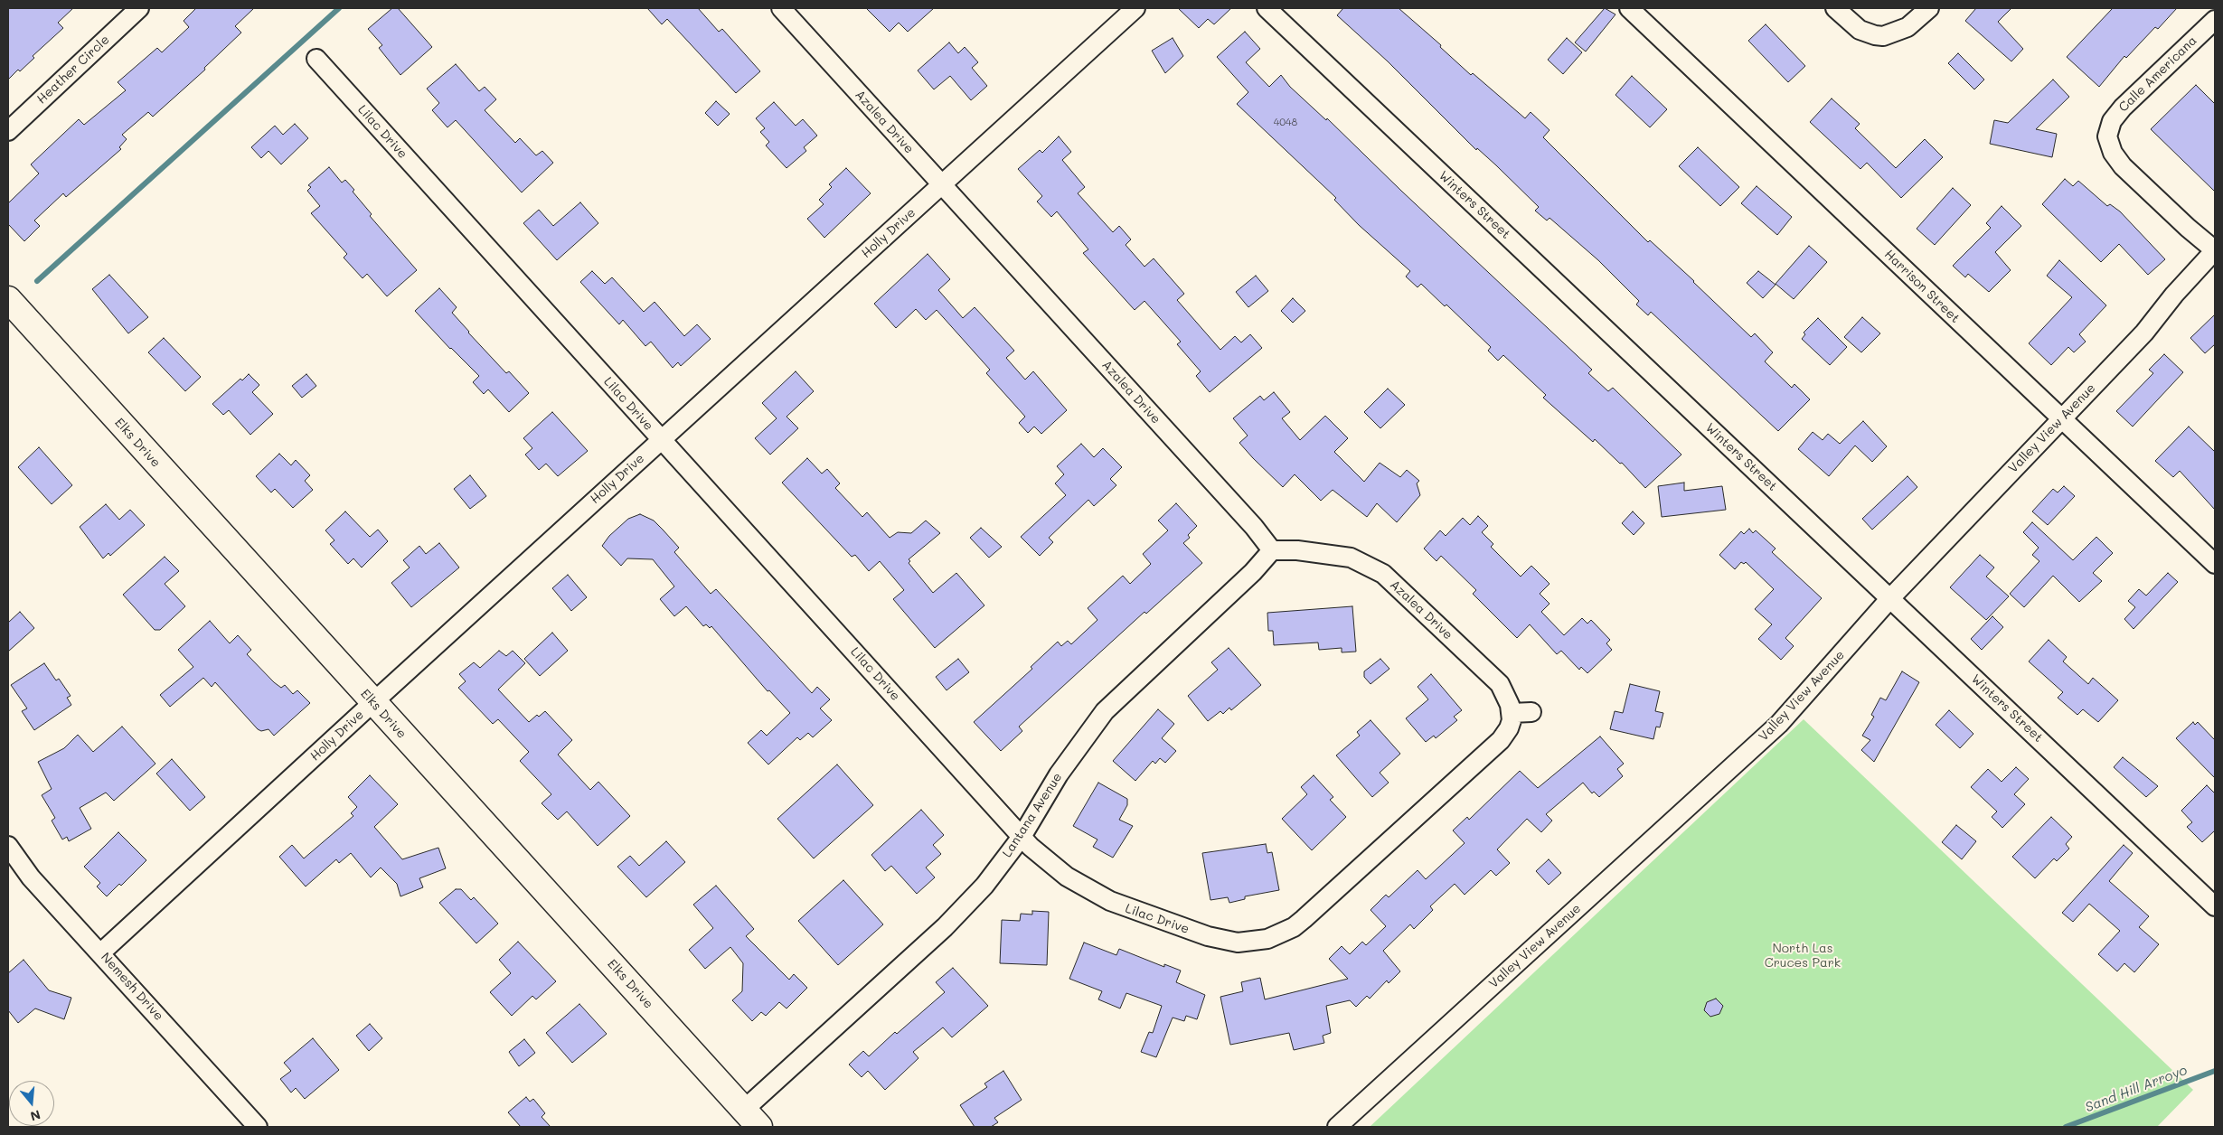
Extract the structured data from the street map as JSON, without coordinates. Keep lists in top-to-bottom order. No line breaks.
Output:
{"streets":{"main road":["Elks Drive"],"street":["Heather Circle","Calle Americana","Azalea Drive","Lilac Drive","Winters Street","Holly Drive","Harrison Street","Valley View Avenue","Lantana Avenue","Nemesh Drive"]},"crossings":[["Calle Americana","Valley View Avenue"],["Azalea Drive","Lilac Drive"],["Azalea Drive","Holly Drive"],["Azalea Drive","Lantana Avenue"],["Lilac Drive","Holly Drive"],["Lilac Drive","Lantana Avenue"],["Winters Street","Valley View Avenue"],["Holly Drive","Elks Drive"],["Holly Drive","Nemesh Drive"],["Harrison Street","Valley View Avenue"],["Elks Drive","Lantana Avenue"]],"water":["Sand Hill Arroyo"],"parks":["North Las Cruces Park"],"house_numbers":["4048"],"north":"bottom"}
